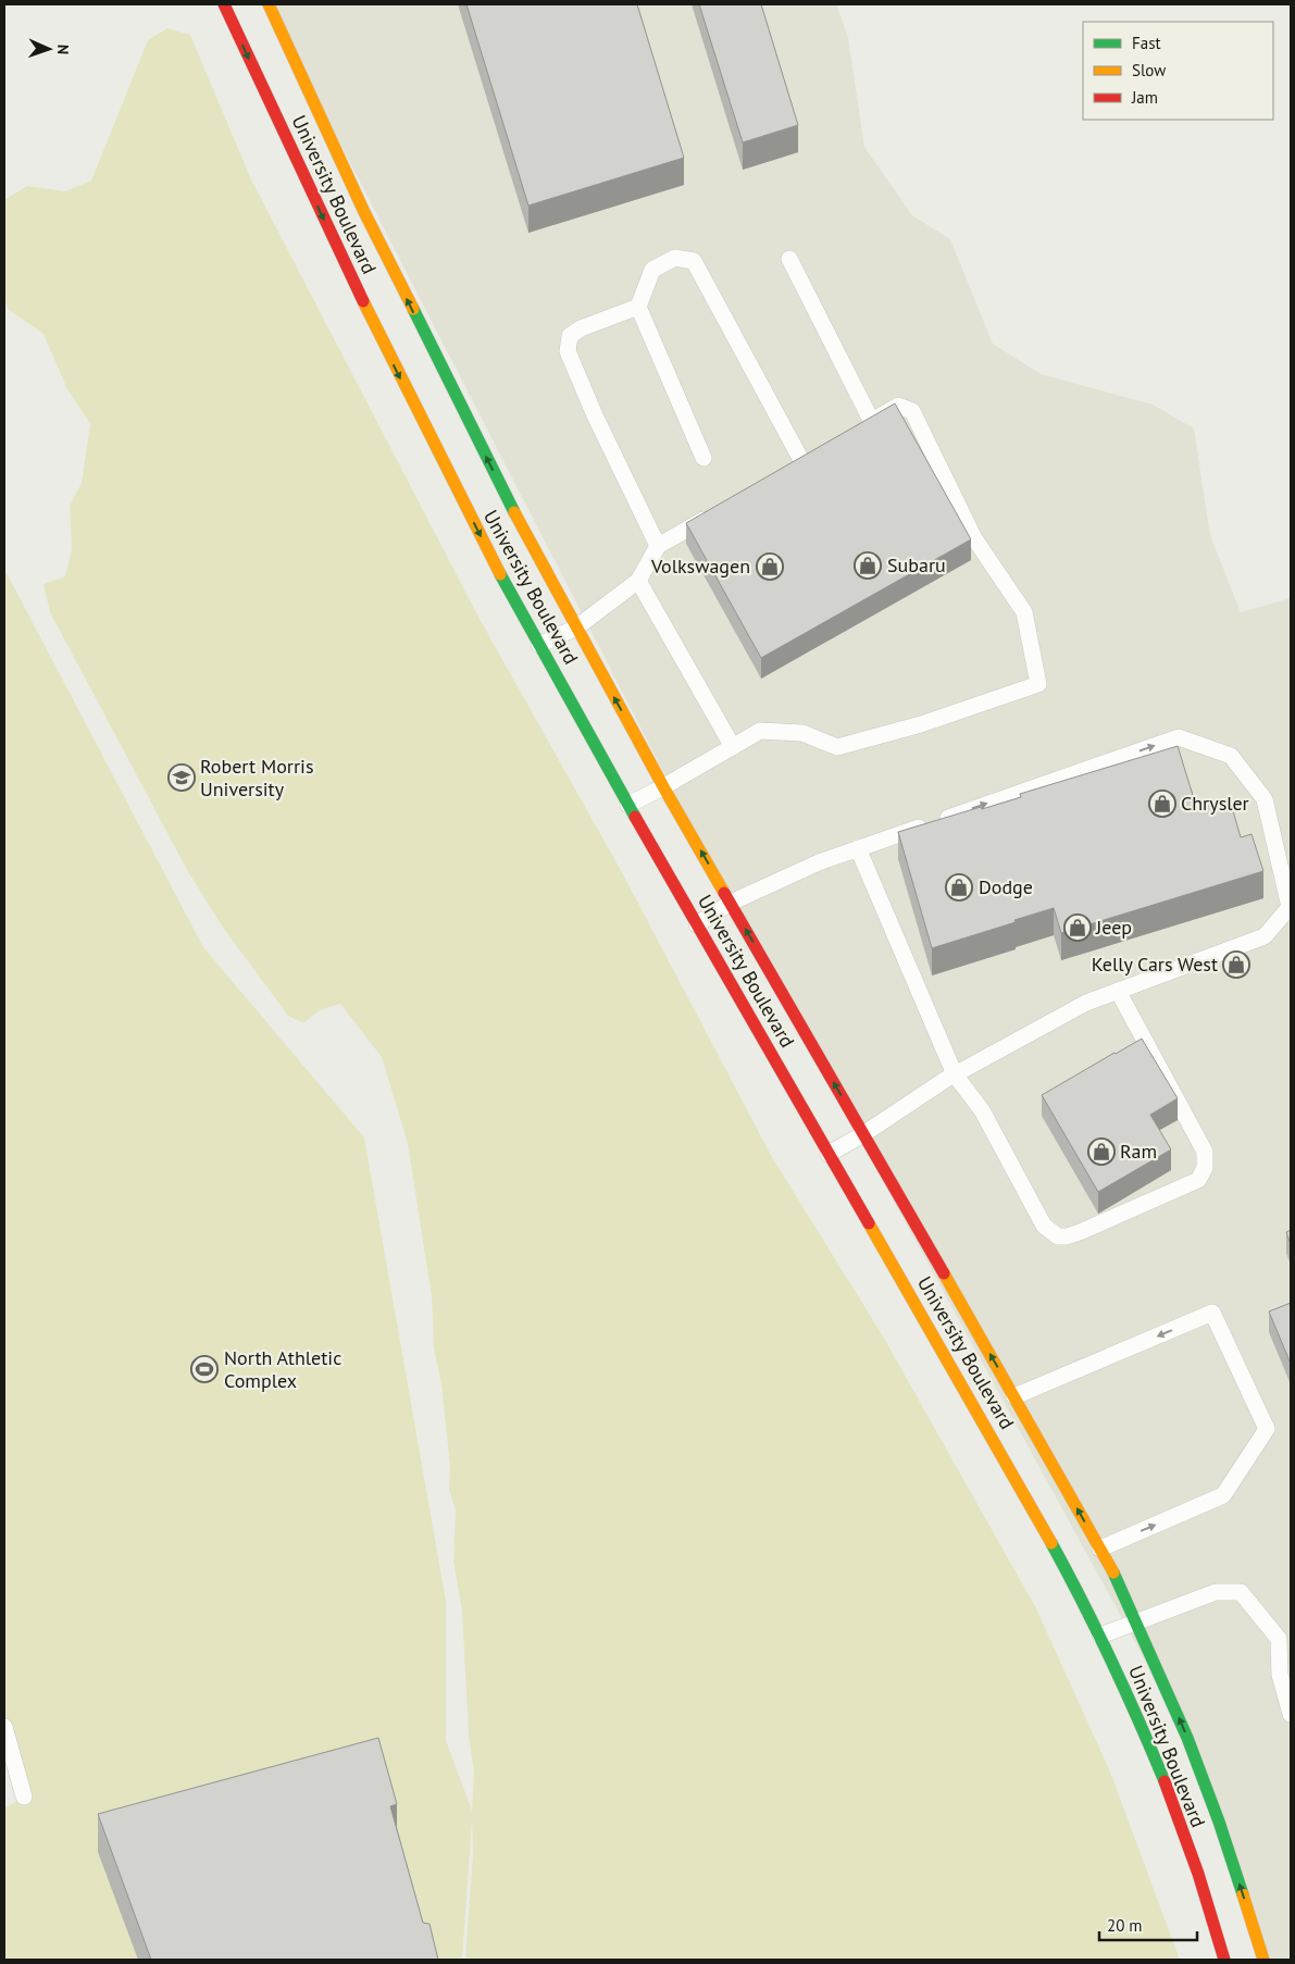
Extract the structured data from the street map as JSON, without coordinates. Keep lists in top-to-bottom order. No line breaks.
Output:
{"streets":{"main road":["University Boulevard"]},"places":{"shop":["Subaru","Volkswagen","Chrysler","Dodge","Jeep","Kelly Cars West","Ram"],"school or university":["Robert Morris University"],"sports":["North Athletic Complex"]},"legend":["Fast","Slow","Jam"],"scale_bar":"20 m","north":"right"}
